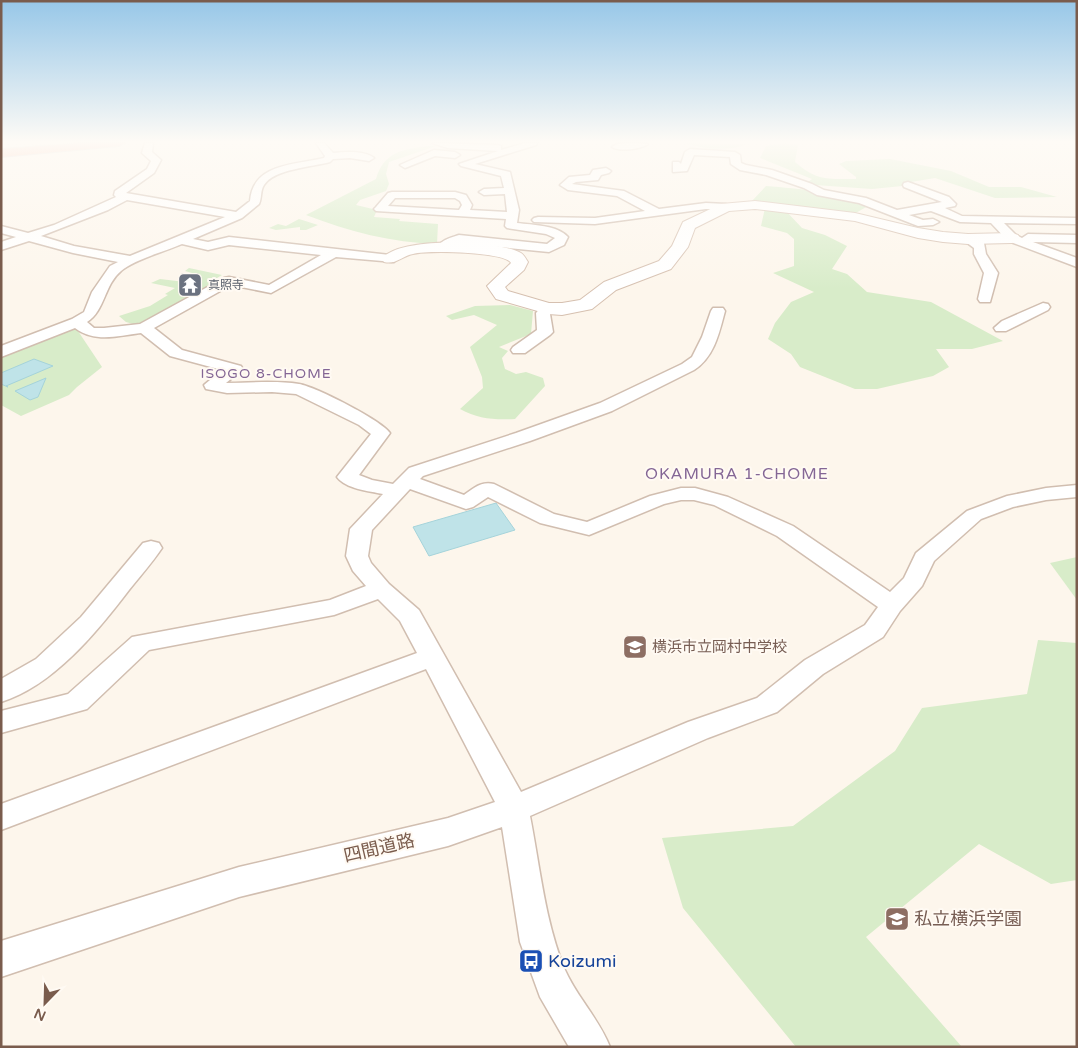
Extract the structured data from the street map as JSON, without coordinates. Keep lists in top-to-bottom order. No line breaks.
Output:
{"streets":{"street":["四間道路"]},"districts":["ISOGO 8-CHOME","OKAMURA 1-CHOME"],"places":{"temple":["真照寺"],"school or university":["横浜市立岡村中学校","私立横浜学園"],"bus stop":["Koizumi"]},"north":"bottom left"}
